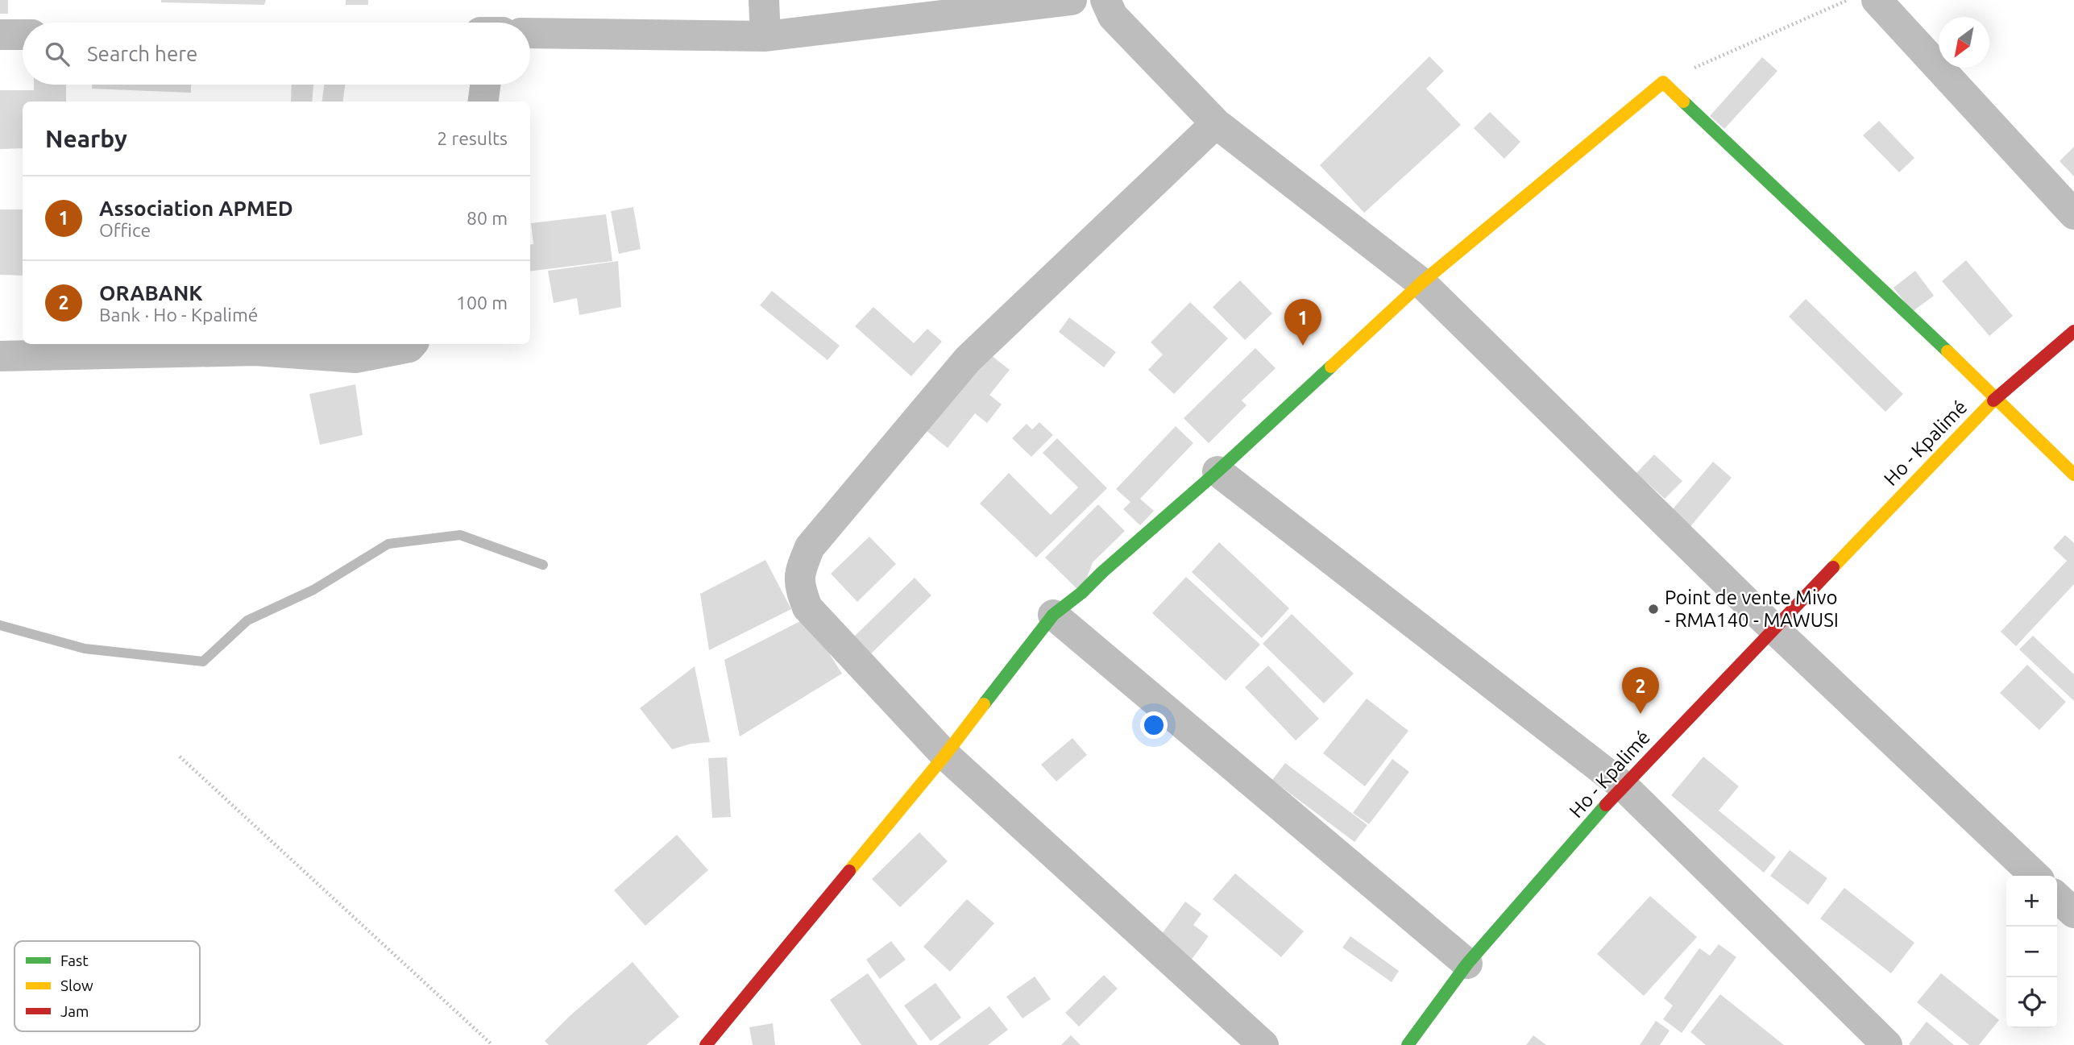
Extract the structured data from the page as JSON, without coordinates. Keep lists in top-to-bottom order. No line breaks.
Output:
{"streets":{"street":["Ho - Kpalimé"]},"places":["Point de vente Mivo - RMA140 - MAWUSI"],"legend":["Fast","Slow","Jam"],"north":"bottom left","page":{"search":"Search here","heading":["Nearby","2 results"],"list":[{"mark":"1","name":"Association APMED","note":"Office","value":"80 m"},{"mark":"2","name":"ORABANK","note":"Bank · Ho - Kpalimé","value":"100 m"}],"pins":["1","2"],"map_buttons":["+","−"]}}
